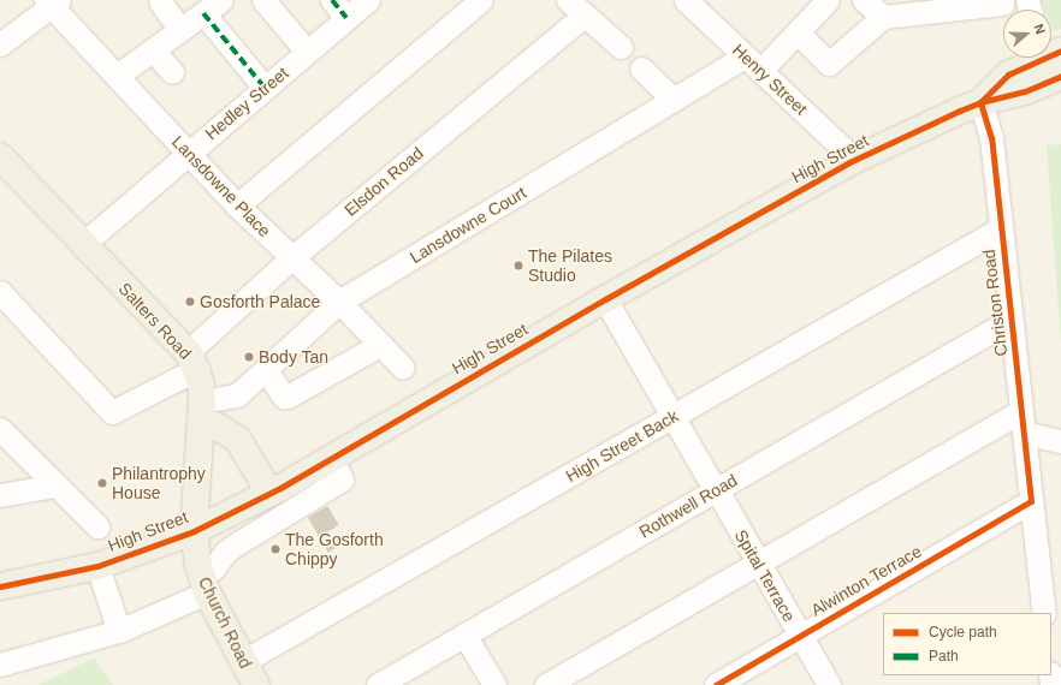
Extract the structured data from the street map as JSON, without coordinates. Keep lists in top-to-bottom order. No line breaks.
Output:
{"streets":{"main road":["High Street","Salters Road","Church Road"],"street":["Henry Street","Hedley Street","Elsdon Road","Lansdowne Place","Lansdowne Court","Christon Road","High Street Back","Rothwell Road","Spital Terrace","Alwinton Terrace"]},"crossings":[["Henry Street","High Street"],["Henry Street","Lansdowne Court"],["Hedley Street","Lansdowne Place"],["Hedley Street","Salters Road"],["High Street","Christon Road"],["High Street","Salters Road"],["High Street","Spital Terrace"],["High Street","Church Road"],["Elsdon Road","Lansdowne Place"],["Elsdon Road","Salters Road"],["Lansdowne Place","Lansdowne Court"],["Lansdowne Court","Salters Road"],["Christon Road","High Street Back"],["Salters Road","Church Road"],["High Street Back","Spital Terrace"],["High Street Back","Church Road"],["Rothwell Road","Spital Terrace"],["Spital Terrace","Alwinton Terrace"]],"places":["The Pilates Studio","Gosforth Palace","Body Tan","Philantrophy House","The Gosforth Chippy"],"legend":["Cycle path","Path"],"north":"right"}
